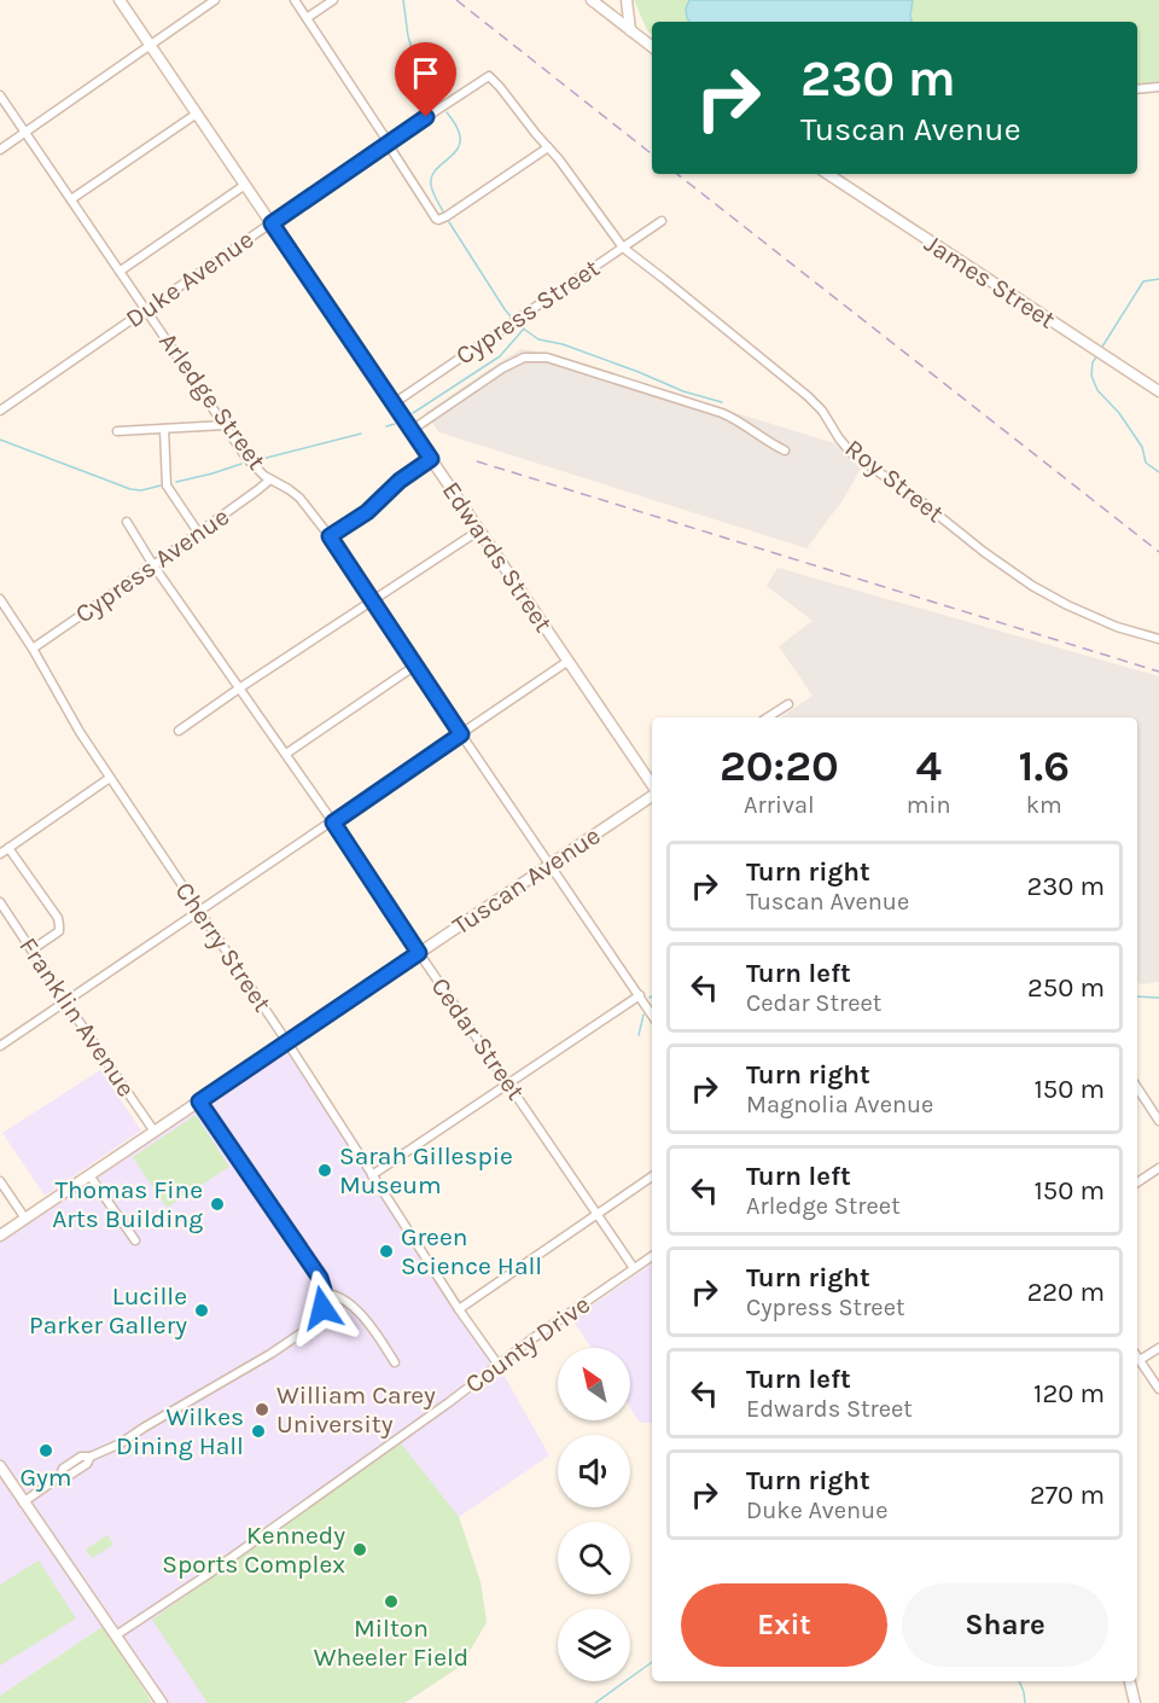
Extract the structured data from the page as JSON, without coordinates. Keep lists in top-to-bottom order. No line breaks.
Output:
{"streets":{"main road":["James Street","Edwards Street","Tuscan Avenue"],"street":["Duke Avenue","Cypress Street","Arledge Street","Roy Street","Cypress Avenue","Cherry Street","Franklin Avenue","Cedar Street","County Drive"]},"crossings":[["Duke Avenue","Arledge Street"],["Duke Avenue","Roy Street"],["Duke Avenue","Edwards Street"],["Cypress Street","Roy Street"],["Cypress Street","Edwards Street"],["Arledge Street","Cypress Avenue"],["Arledge Street","Tuscan Avenue"],["Cypress Avenue","Cherry Street"],["Cypress Avenue","Cedar Street"],["Tuscan Avenue","Cherry Street"],["Tuscan Avenue","Franklin Avenue"],["Tuscan Avenue","Cedar Street"],["Cherry Street","County Drive"],["Cedar Street","County Drive"]],"places":["Sarah Gillespie Museum","Thomas Fine Arts Building","Green Science Hall","Lucille Parker Gallery","William Carey University","Wilkes Dining Hall","Gym","Kennedy Sports Complex","Milton Wheeler Field"],"north":"top left","page":{"turn":["230 m","Tuscan Avenue"],"eta":["20:20","Arrival","4","min","1.6","km"],"list":[{"name":"Turn right","note":"Tuscan Avenue","value":"230 m"},{"name":"Turn left","note":"Cedar Street","value":"250 m"},{"name":"Turn right","note":"Magnolia Avenue","value":"150 m"},{"name":"Turn left","note":"Arledge Street","value":"150 m"},{"name":"Turn right","note":"Cypress Street","value":"220 m"},{"name":"Turn left","note":"Edwards Street","value":"120 m"},{"name":"Turn right","note":"Duke Avenue","value":"270 m"}],"buttons":["Exit","Share"]}}
